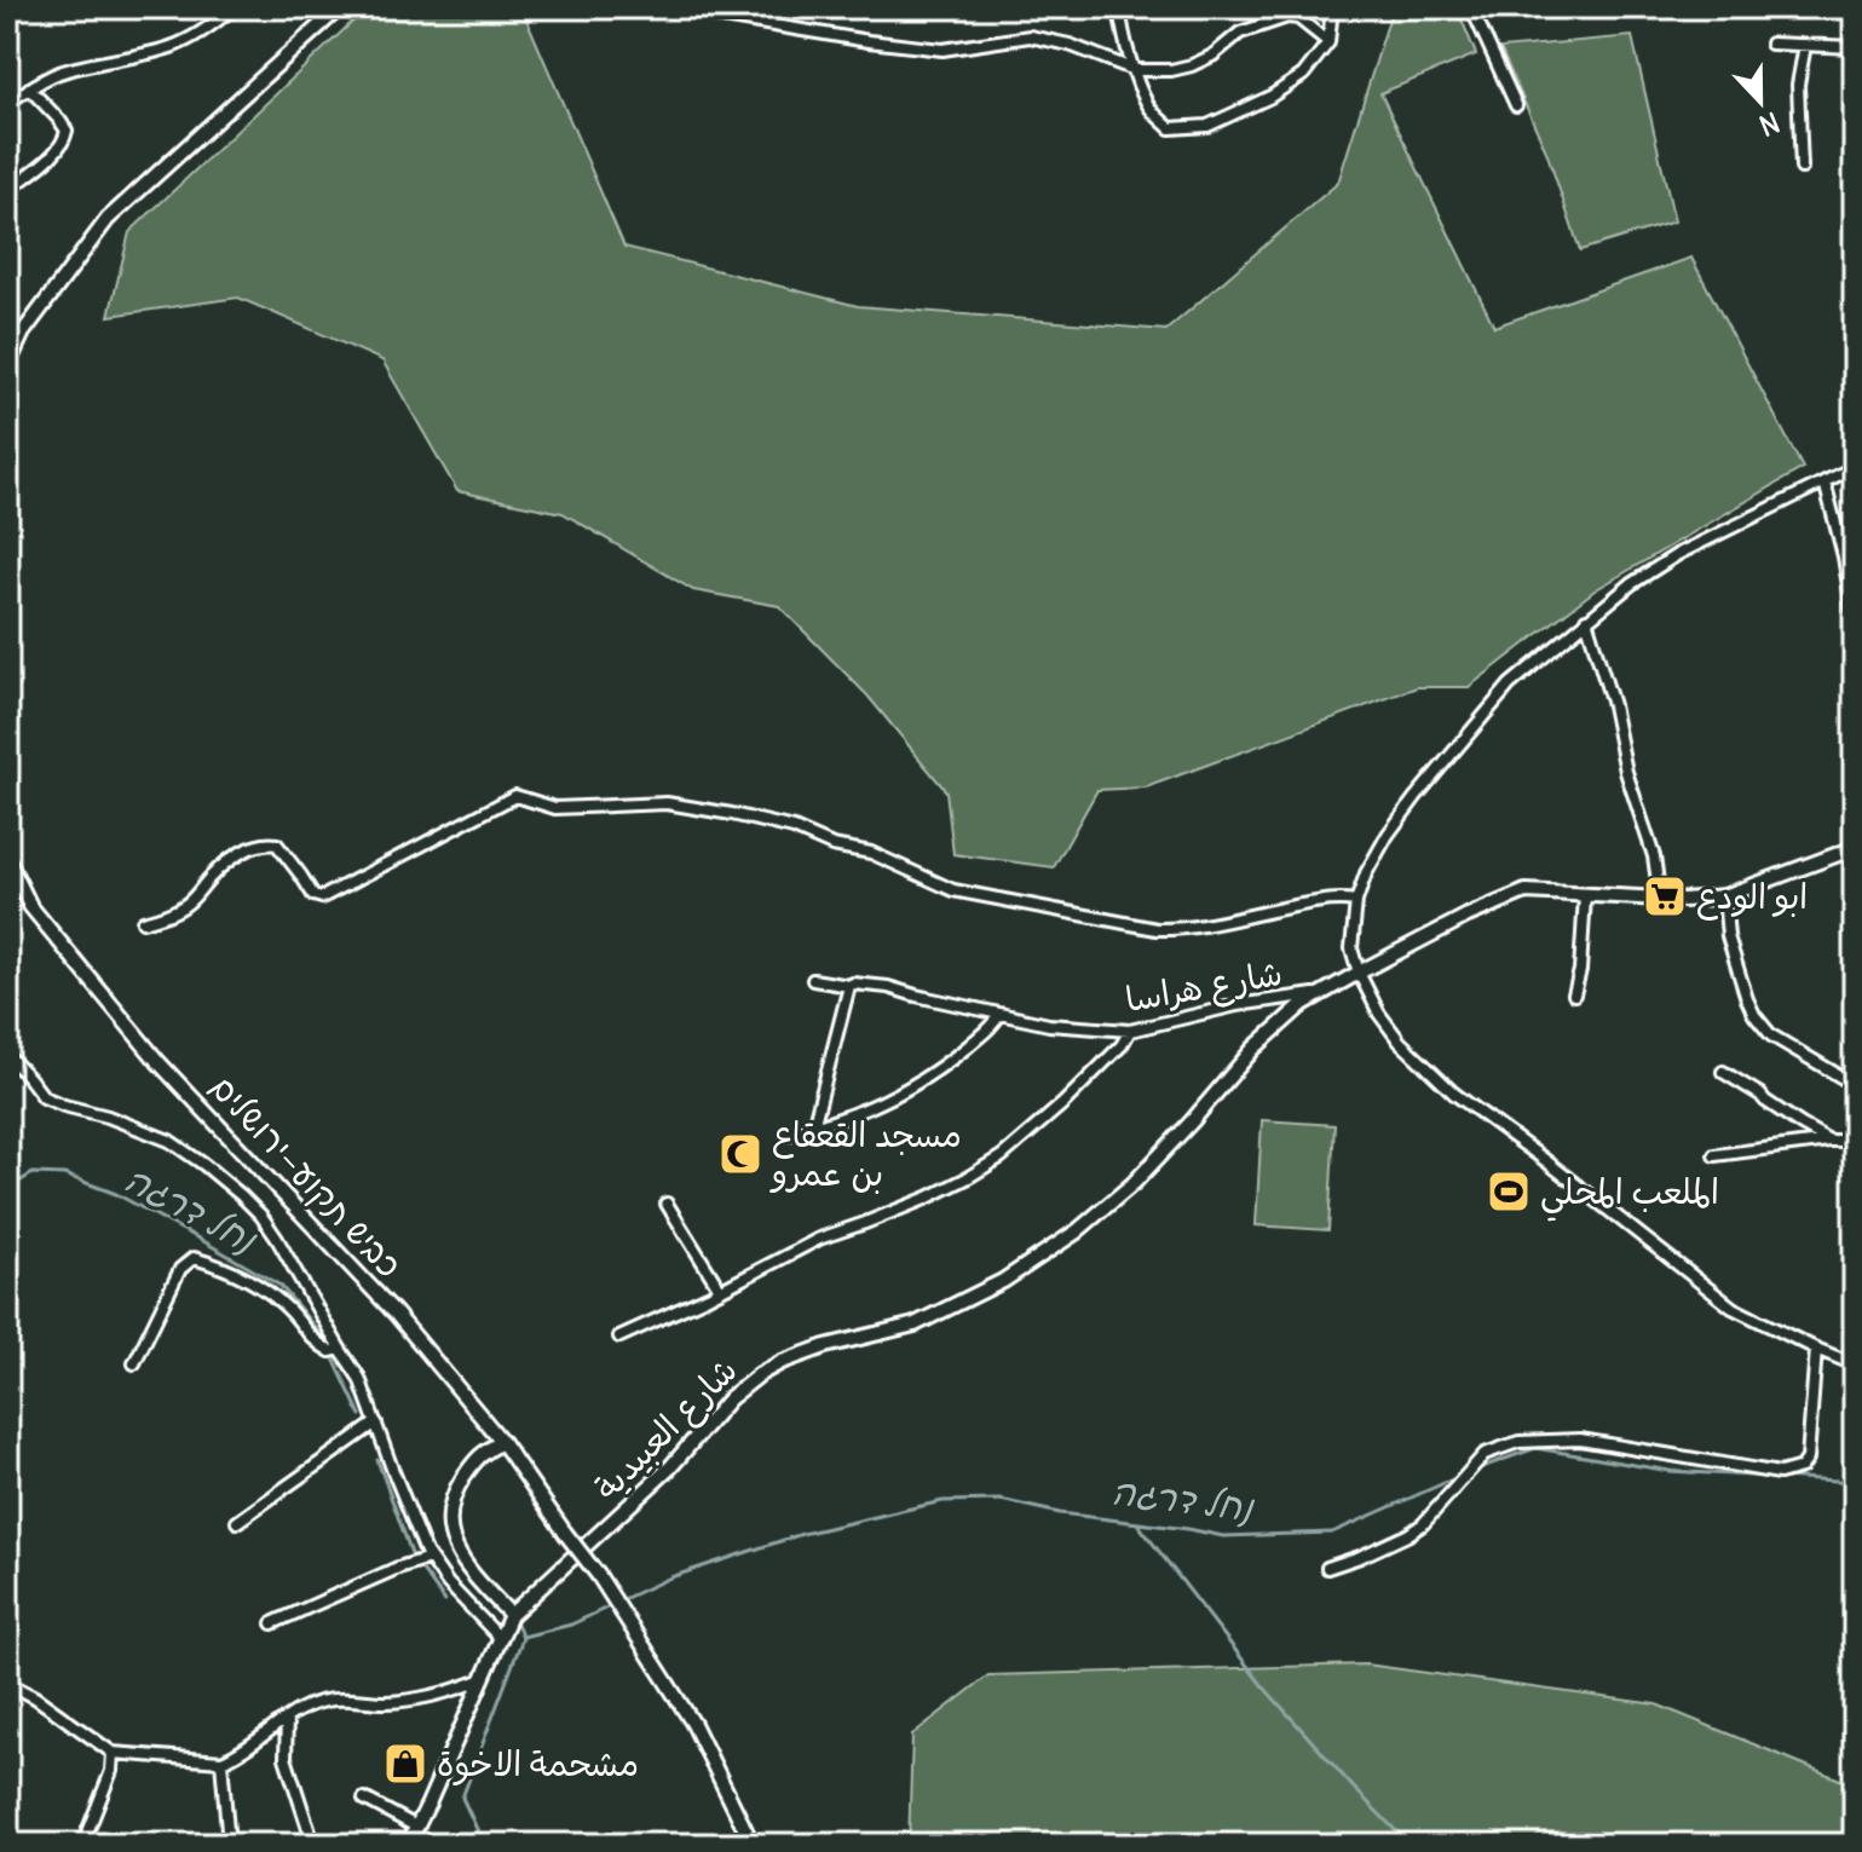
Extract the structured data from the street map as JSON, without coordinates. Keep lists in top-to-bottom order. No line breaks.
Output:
{"streets":{"main road":["כביש תקוע–ירושלים","شارع العبيدية"],"street":["شارع هراسا"]},"crossings":[["شارع هراسا","شارع العبيدية"]],"water":["נחל דרגה"],"places":{"supermarket":["ابو الودع"],"mosque":["مسجد القعقاع بن عمرو"],"sports":["الملعب المحلي"],"shop":["مشحمة الاخوة"]},"north":"bottom"}
